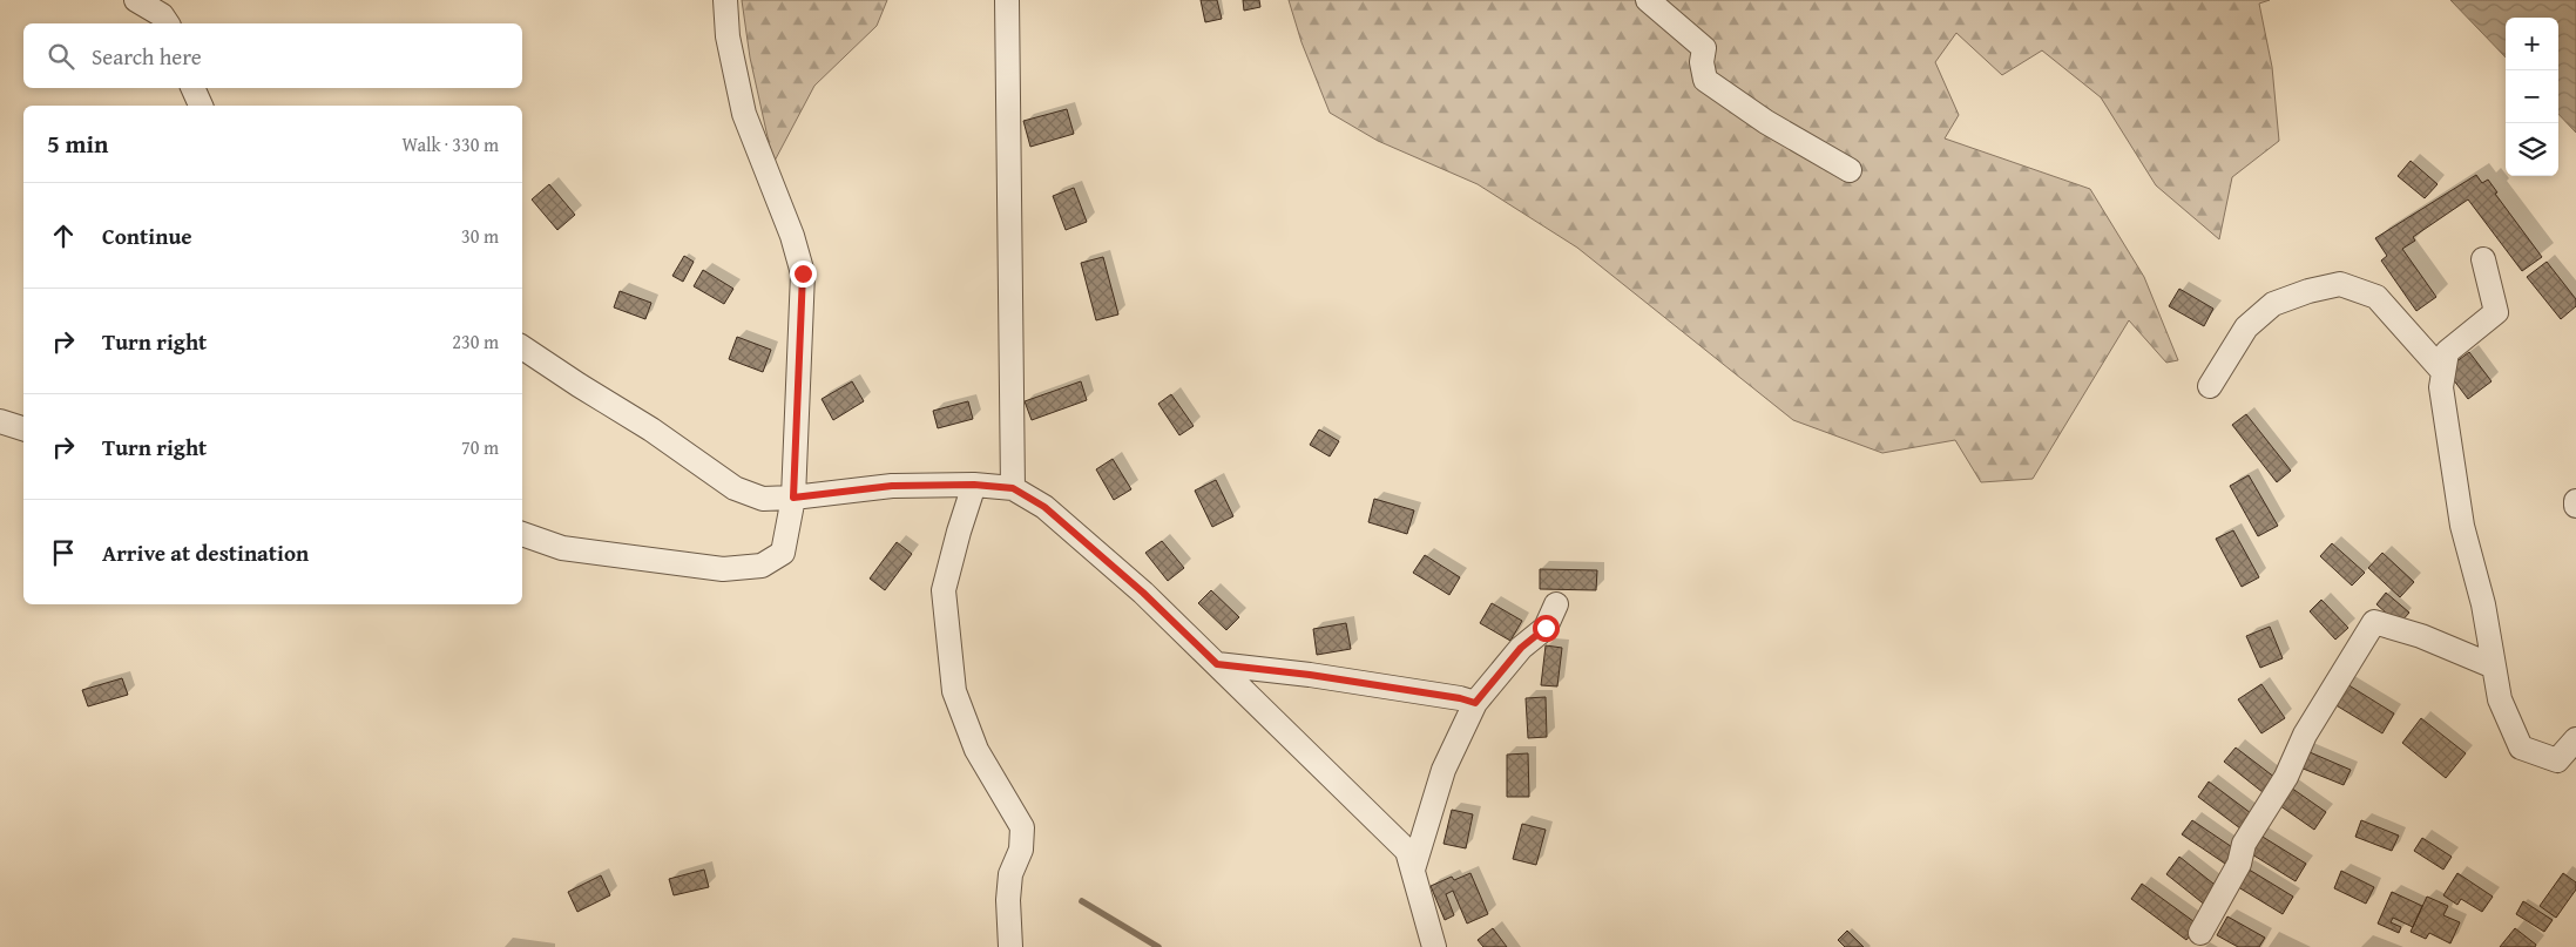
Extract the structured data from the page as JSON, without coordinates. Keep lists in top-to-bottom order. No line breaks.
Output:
{"page":{"map_buttons":["+","−"],"search":"Search here","heading":["5 min","Walk · 330 m"],"list":[["Continue","30 m"],["Turn right","230 m"],["Turn right","70 m"],"Arrive at destination"]}}
